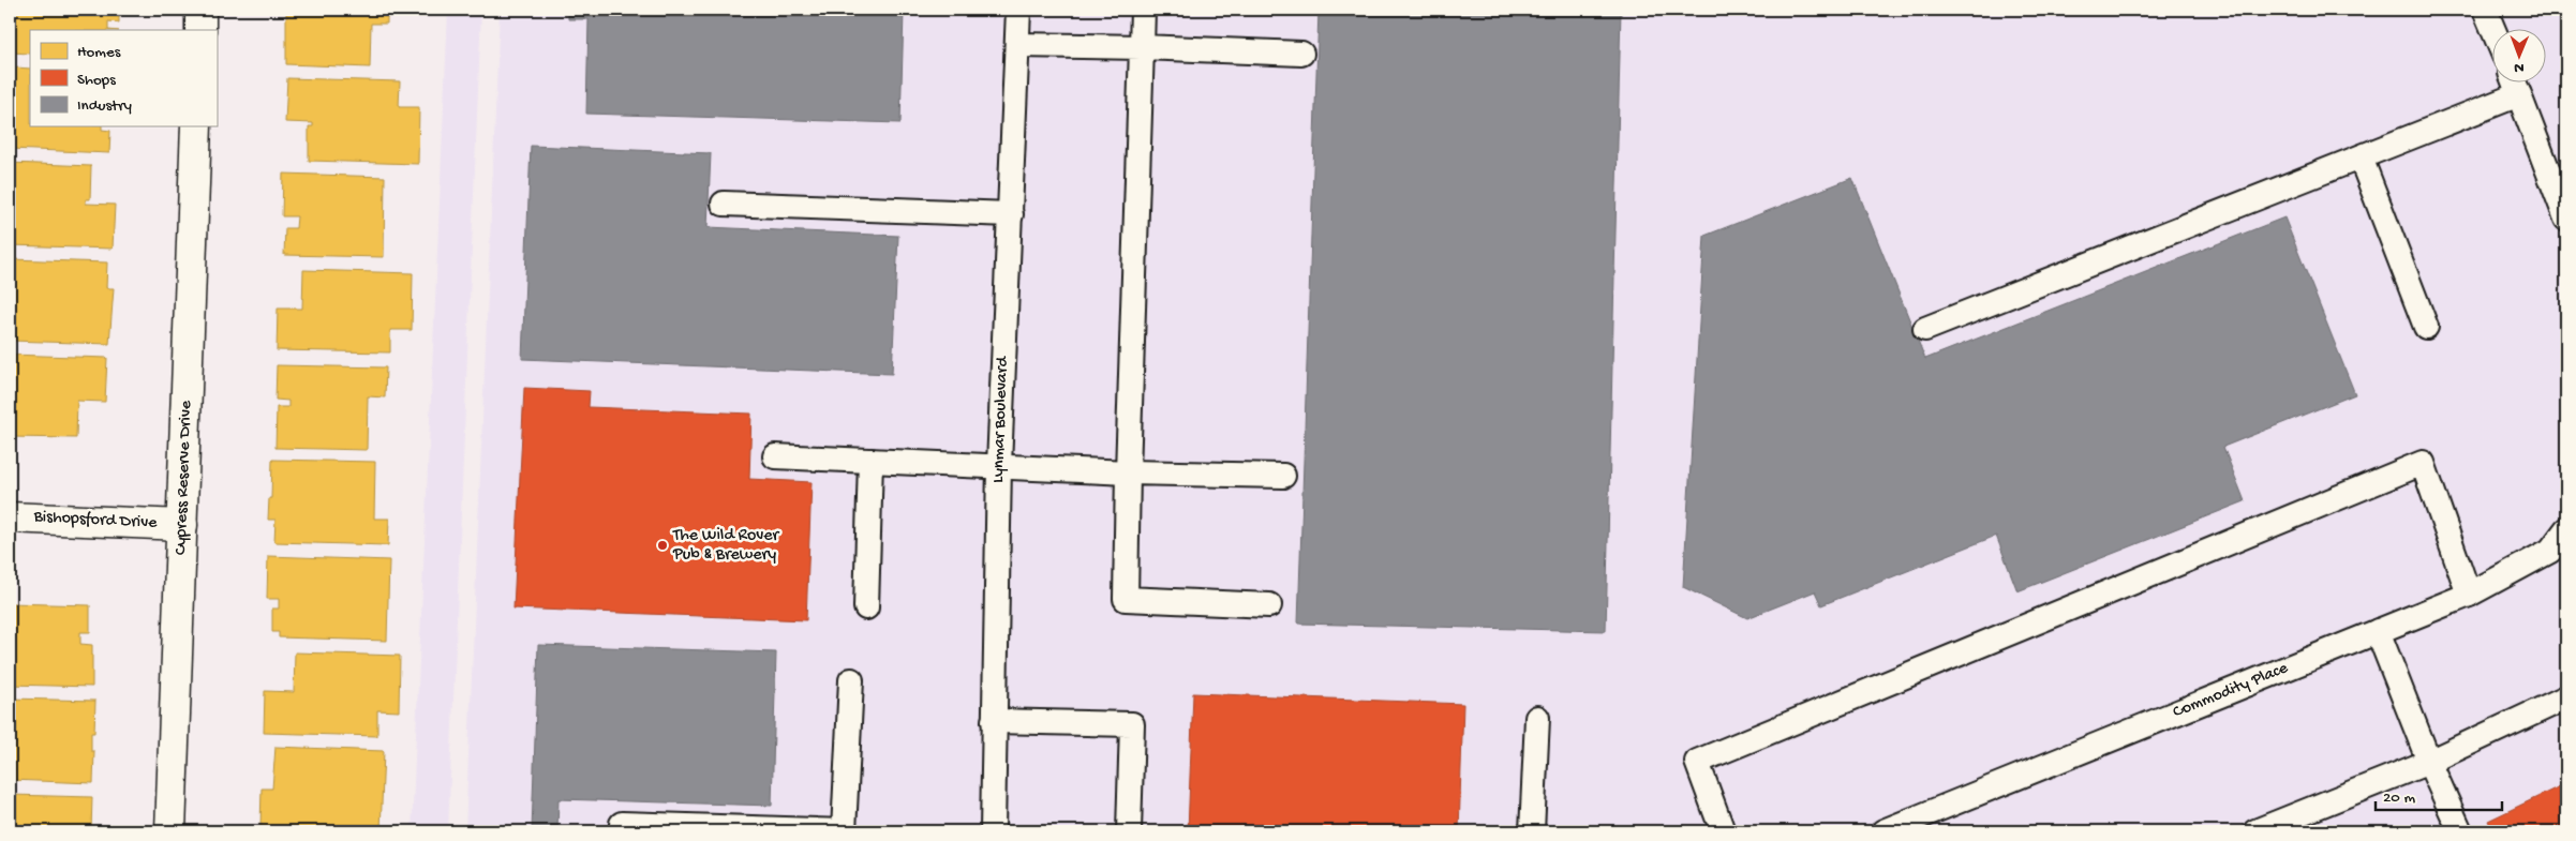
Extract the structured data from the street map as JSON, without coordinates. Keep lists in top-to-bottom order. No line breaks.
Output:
{"streets":{"street":["Cypress Reserve Drive","Bishopsford Drive"],"lane":["Lynmar Boulevard","Commodity Place"]},"crossings":[["Cypress Reserve Drive","Bishopsford Drive"]],"places":["The Wild Rover Pub & Brewery"],"legend":["Homes","Shops","Industry"],"scale_bar":"20 m","north":"bottom"}
